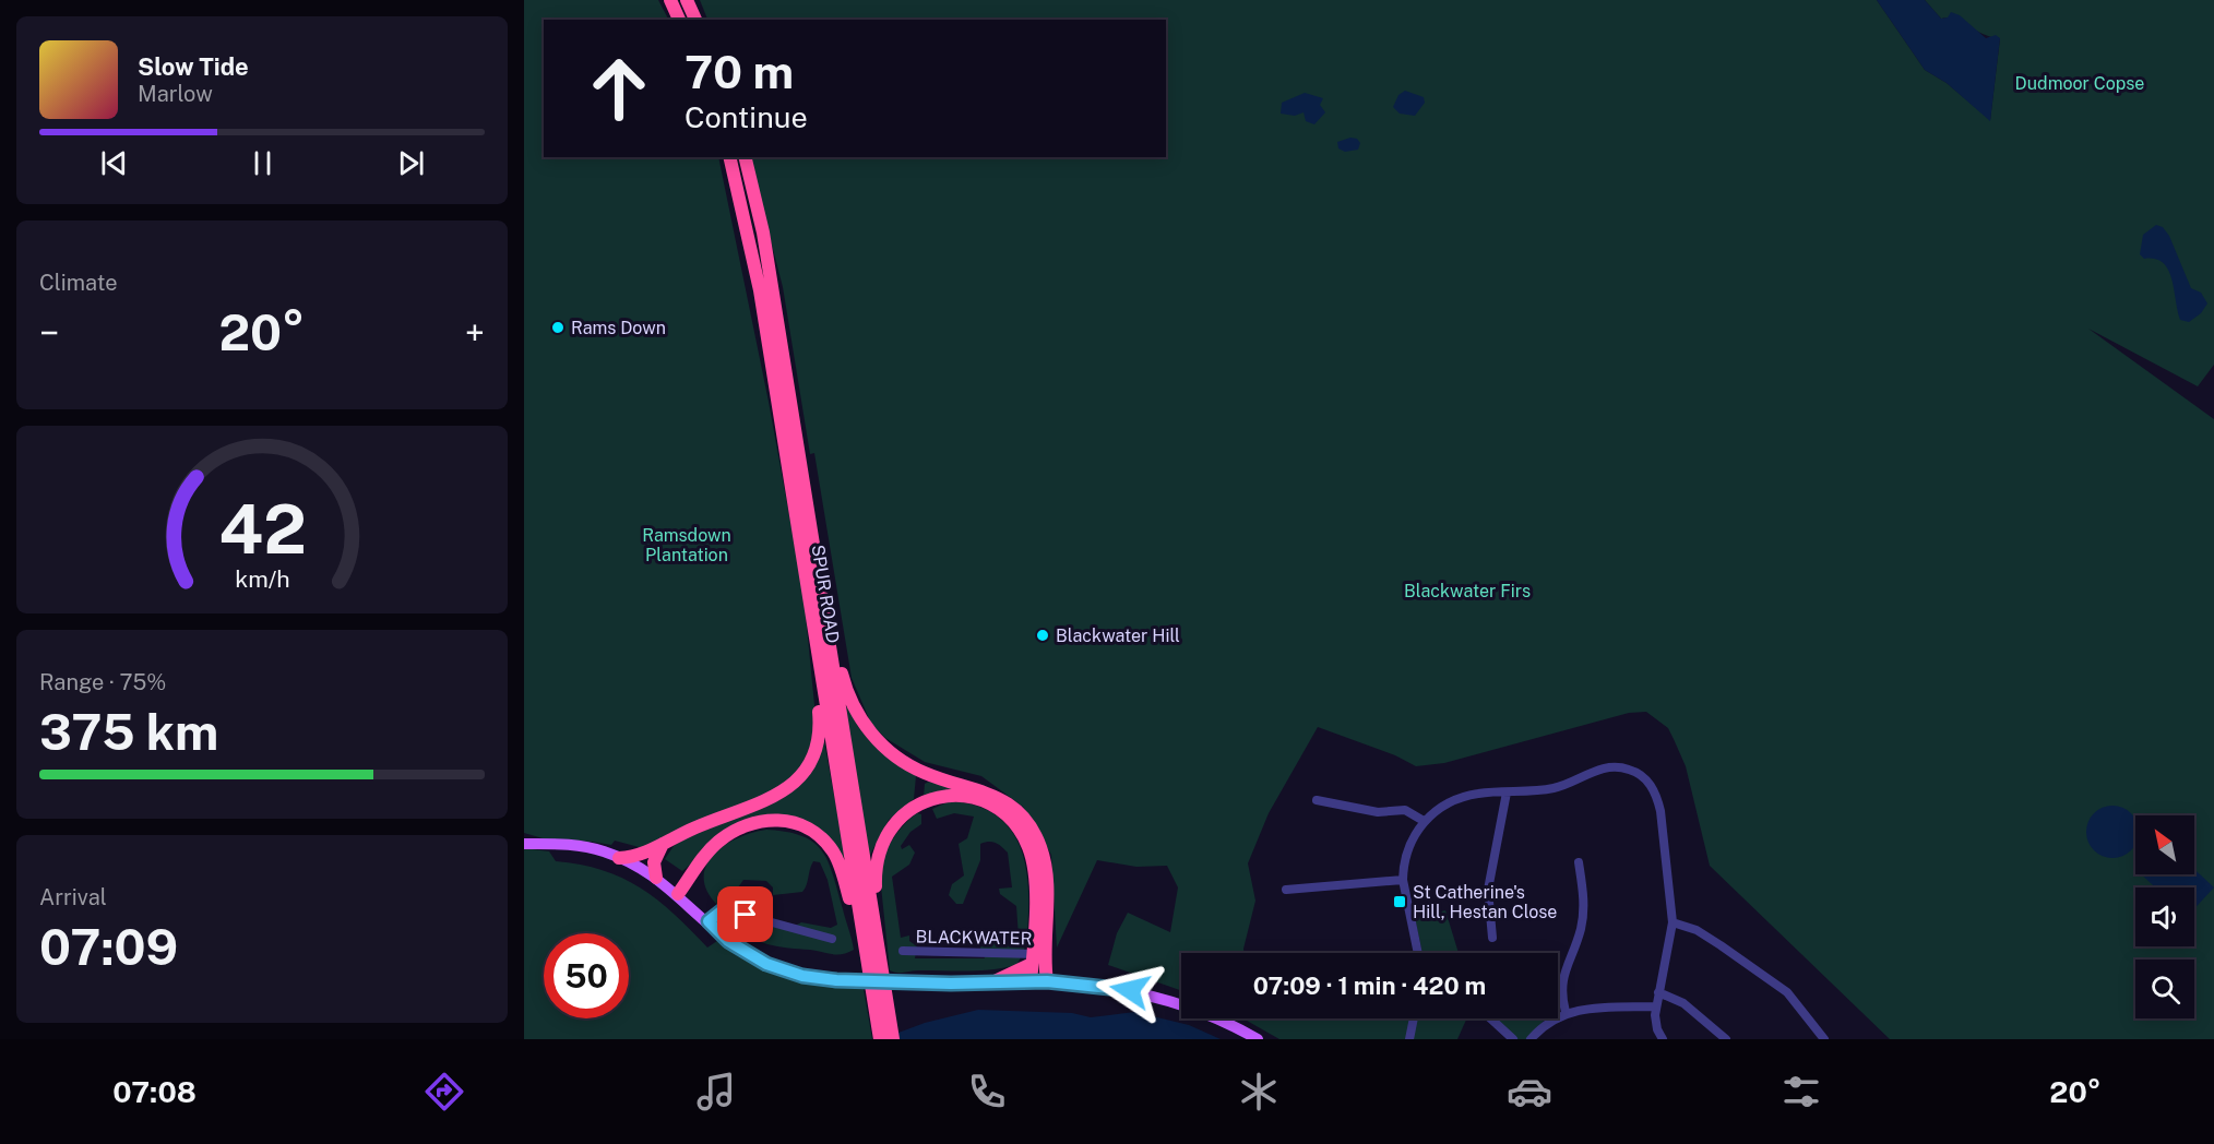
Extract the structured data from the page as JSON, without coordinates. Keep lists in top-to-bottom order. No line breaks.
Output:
{"streets":{"highway":["SPUR ROAD"],"street":["BLACKWATER"]},"parks":["Dudmoor Copse","Ramsdown Plantation","Blackwater Firs"],"places":{"other":["Rams Down","Blackwater Hill"],"transit":["St Catherine's Hill, Hestan Close"]},"north":"top left","page":{"turn":["70 m","Continue"],"song":["Slow Tide","Marlow"],"tile":["Climate",["Range · 75%","375 km"],["Arrival","07:09"]],"heat":["−","20°","+"],"limit":"50","trip":"07:09 · 1 min · 420 m","tabs":["07:08","20°"],"gauge":["42","km/h"]}}
